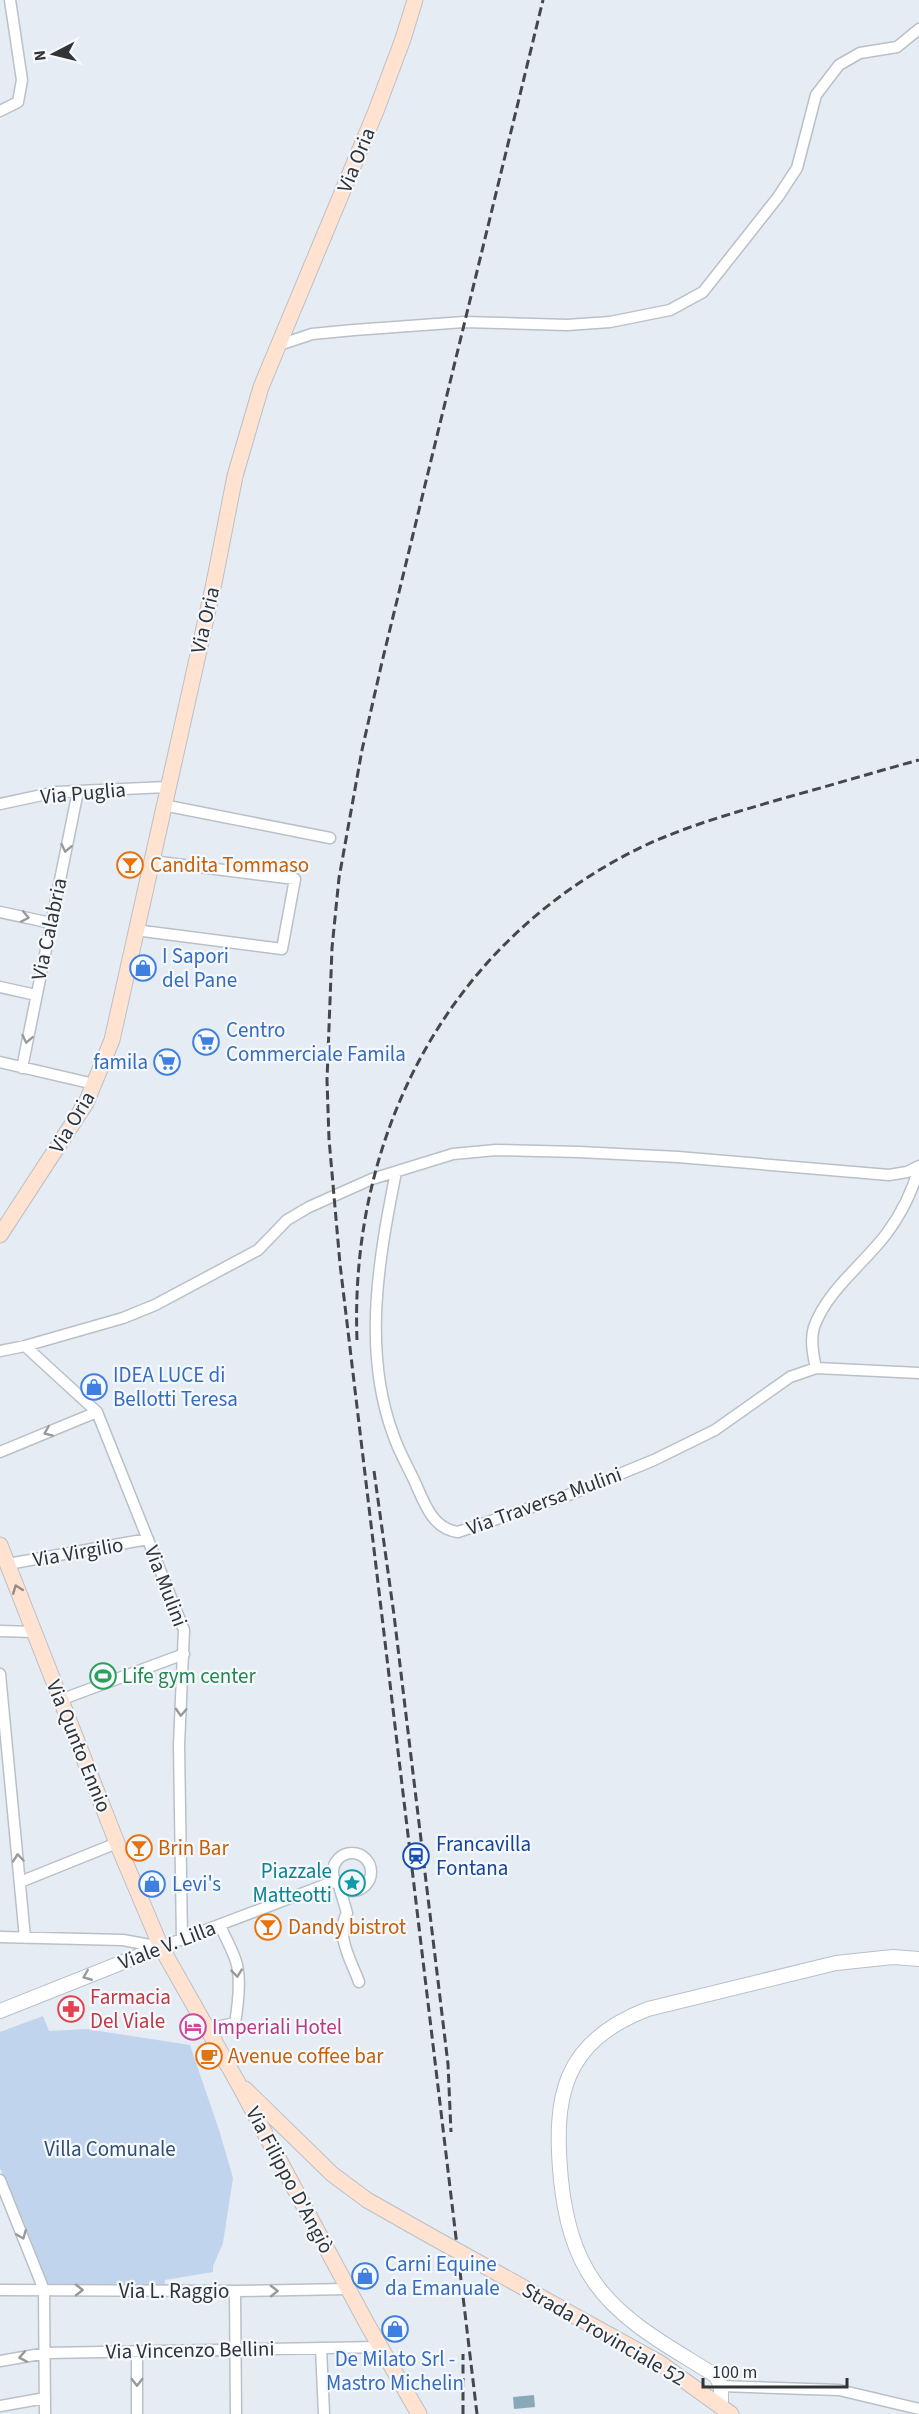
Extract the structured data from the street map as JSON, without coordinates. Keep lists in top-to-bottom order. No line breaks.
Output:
{"streets":{"main road":["Via Oria","Via Qunto Ennio","Via Filippo D'Angiò","Strada Provinciale 52"],"street":["Via Puglia","Via Calabria","Via Traversa Mulini","Via Virgilio","Via Mulini","Viale V. Lilla","Via L. Raggio","Via Vincenzo Bellini"]},"crossings":[["Via Oria","Via Puglia"],["Via Puglia","Via Calabria"],["Via Virgilio","Via Mulini"],["Via Virgilio","Via Qunto Ennio"],["Via Mulini","Viale V. Lilla"],["Via Qunto Ennio","Viale V. Lilla"],["Via Qunto Ennio","Via Filippo D'Angiò"],["Viale V. Lilla","Via Filippo D'Angiò"],["Via Filippo D'Angiò","Via L. Raggio"],["Via Filippo D'Angiò","Strada Provinciale 52"],["Via Filippo D'Angiò","Via Vincenzo Bellini"]],"one_way":["Via Calabria","Via Mulini","Via L. Raggio"],"parks":["Villa Comunale"],"places":{"bar":["Candita Tommaso","Brin Bar","Dandy bistrot"],"shop":["I Sapori del Pane","IDEA LUCE di Bellotti Teresa","Levi's","Carni Equine da Emanuale","De Milato Srl - Mastro Michelin"],"supermarket":["Centro Commerciale Famila","famila"],"sports":["Life gym center"],"station":["Francavilla Fontana"],"place":["Piazzale Matteotti"],"pharmacy":["Farmacia Del Viale"],"hotel":["Imperiali Hotel"],"cafe":["Avenue coffee bar"]},"scale_bar":"100 m","north":"left"}
